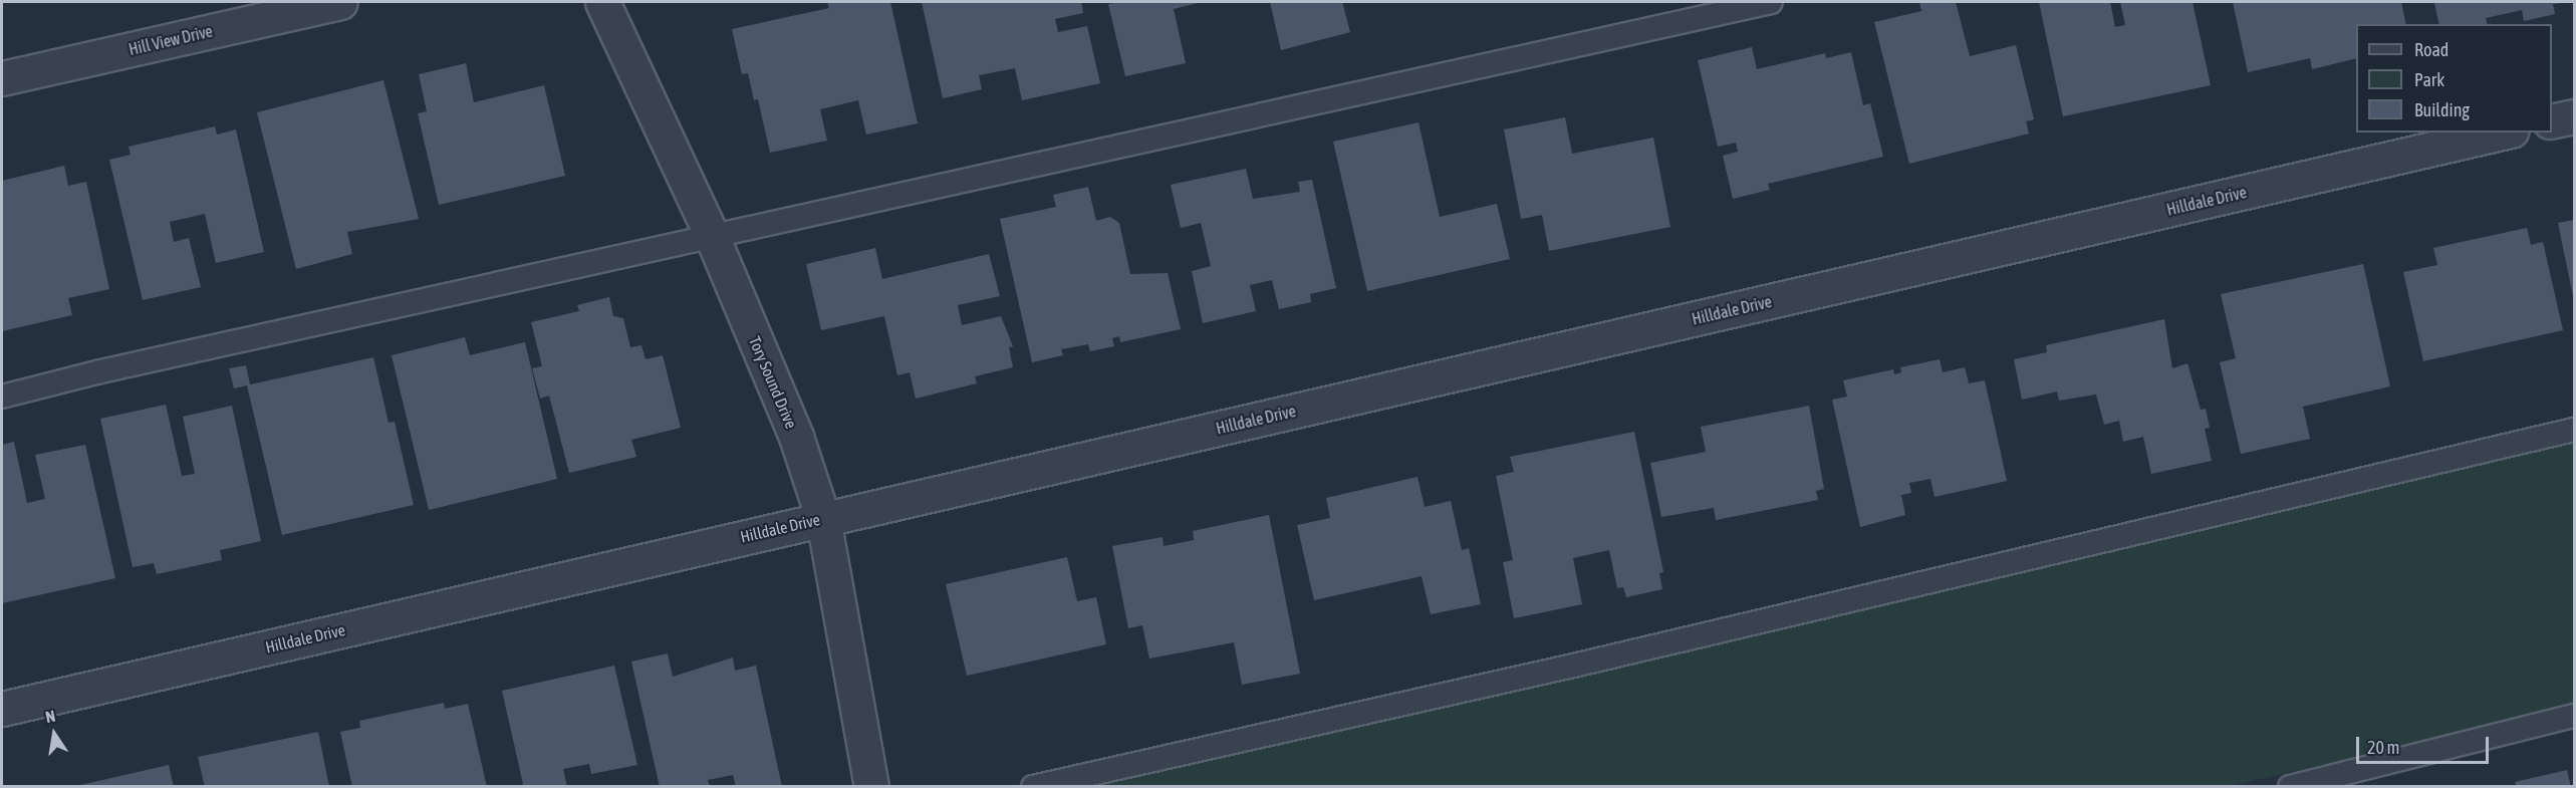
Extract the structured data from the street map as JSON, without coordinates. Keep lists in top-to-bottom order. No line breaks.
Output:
{"streets":{"street":["Hill View Drive","Hilldale Drive","Tory Sound Drive"]},"crossings":[["Hilldale Drive","Tory Sound Drive"]],"legend":["Road","Park","Building"],"scale_bar":"20 m","north":"top"}
